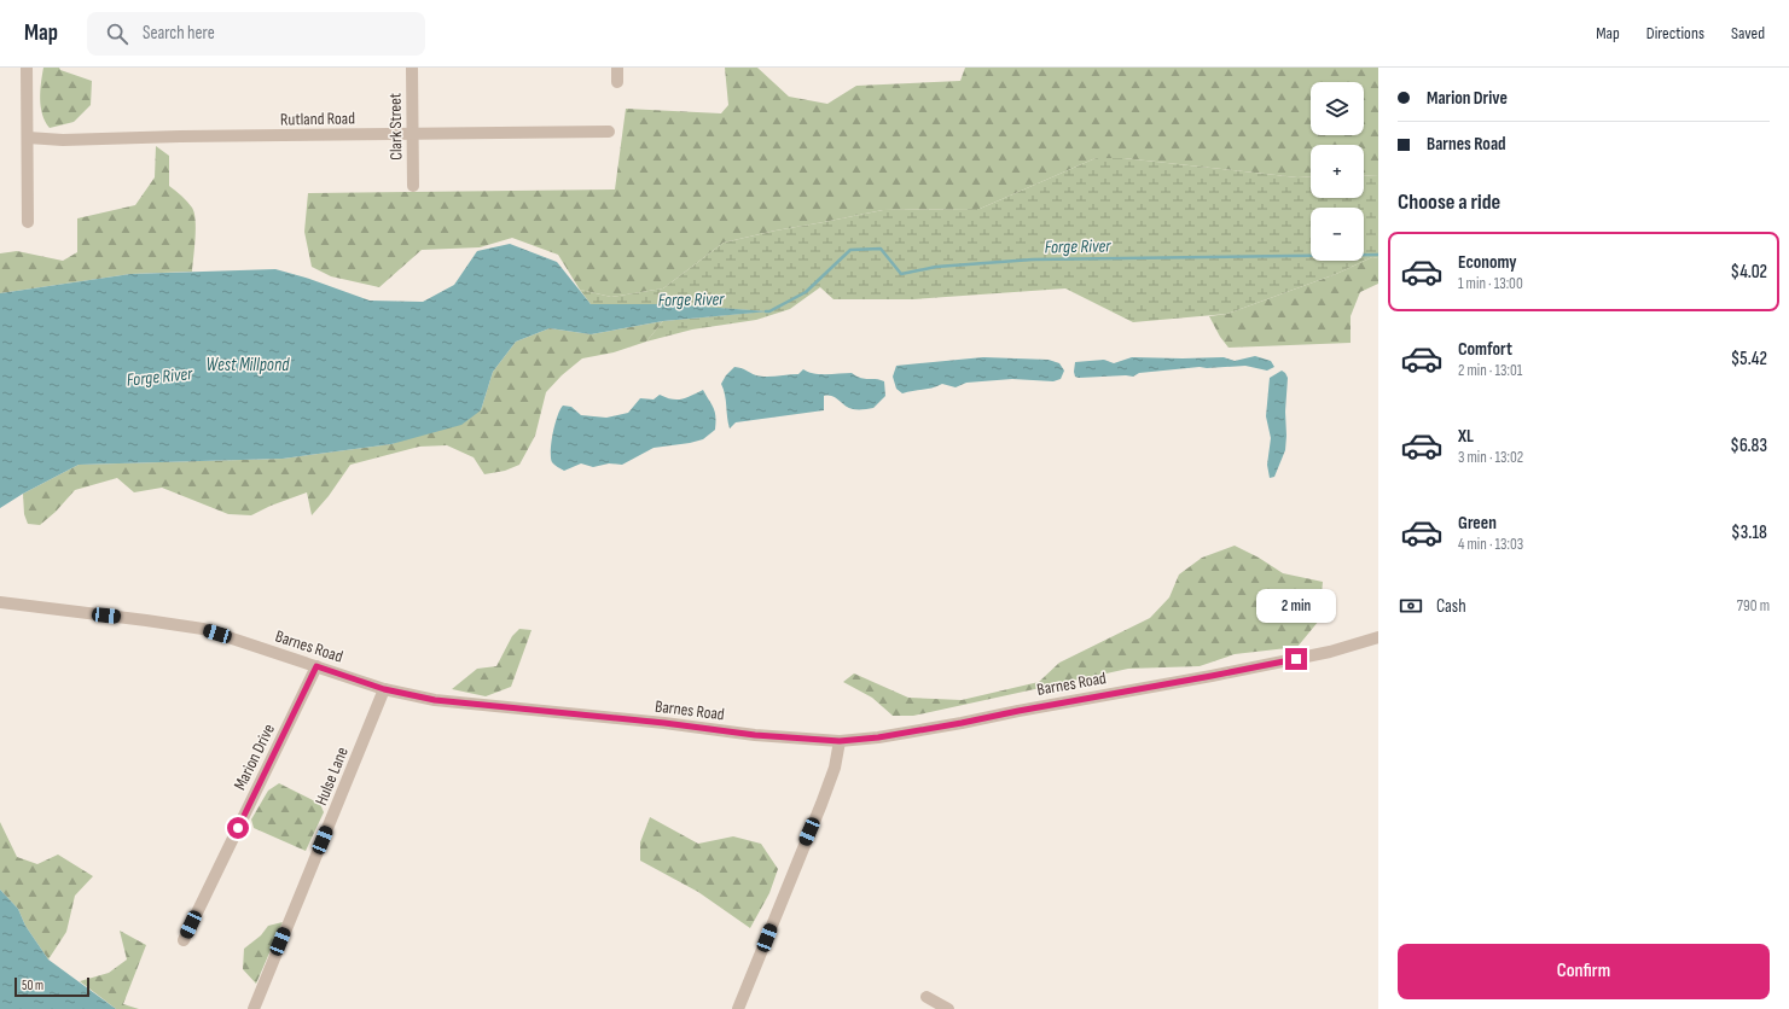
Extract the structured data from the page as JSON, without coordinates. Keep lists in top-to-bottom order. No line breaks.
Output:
{"streets":{"street":["Rutland Road","Clark Street","Barnes Road","Marion Drive","Hulse Lane"]},"crossings":[["Rutland Road","Clark Street"],["Barnes Road","Marion Drive"],["Barnes Road","Hulse Lane"]],"water":["Forge River","West Millpond"],"scale_bar":"50 m","page":{"header":"Map","search":"Search here","nav":["Map","Directions","Saved"],"banner":["Marion Drive","Barnes Road"],"map_buttons":["+","−"],"heading":"Choose a ride","list":[{"name":"Economy","note":"1 min · 13:00","value":"$4.02"},{"name":"Comfort","note":"2 min · 13:01","value":"$5.42"},{"name":"XL","note":"3 min · 13:02","value":"$6.83"},{"name":"Green","note":"4 min · 13:03","value":"$3.18"}],"pay":["Cash","790 m"],"bubble":"2 min","buttons":"Confirm","scale":"50 m"}}
